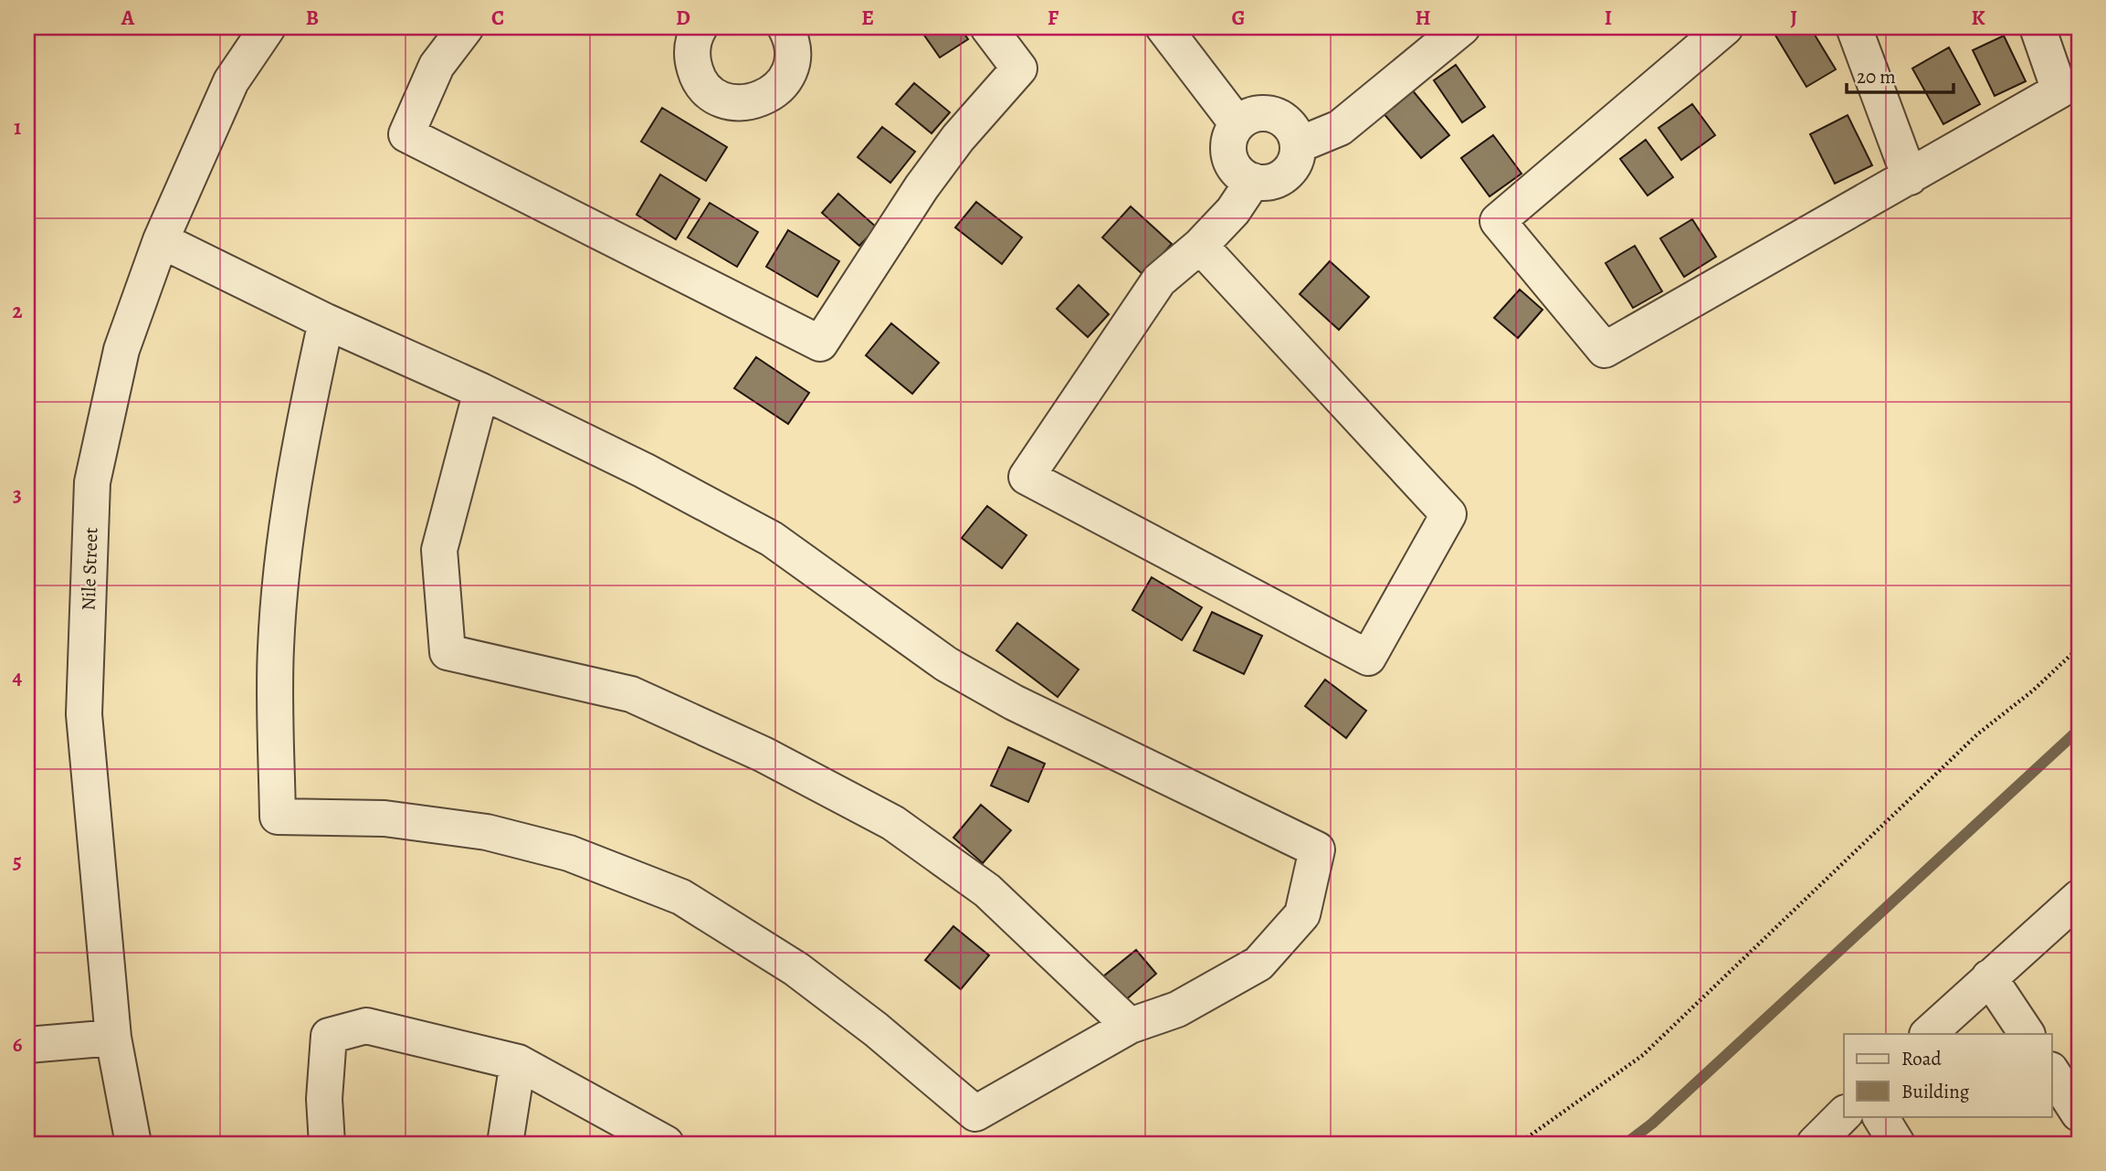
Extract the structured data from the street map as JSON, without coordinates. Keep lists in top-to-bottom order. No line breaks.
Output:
{"streets":{"street":["Nile Street"]},"legend":["Road","Building"],"scale_bar":"20 m","grid":{"columns":["A","B","C","D","E","F","G","H","I","J","K"],"rows":["1","2","3","4","5","6"]}}
